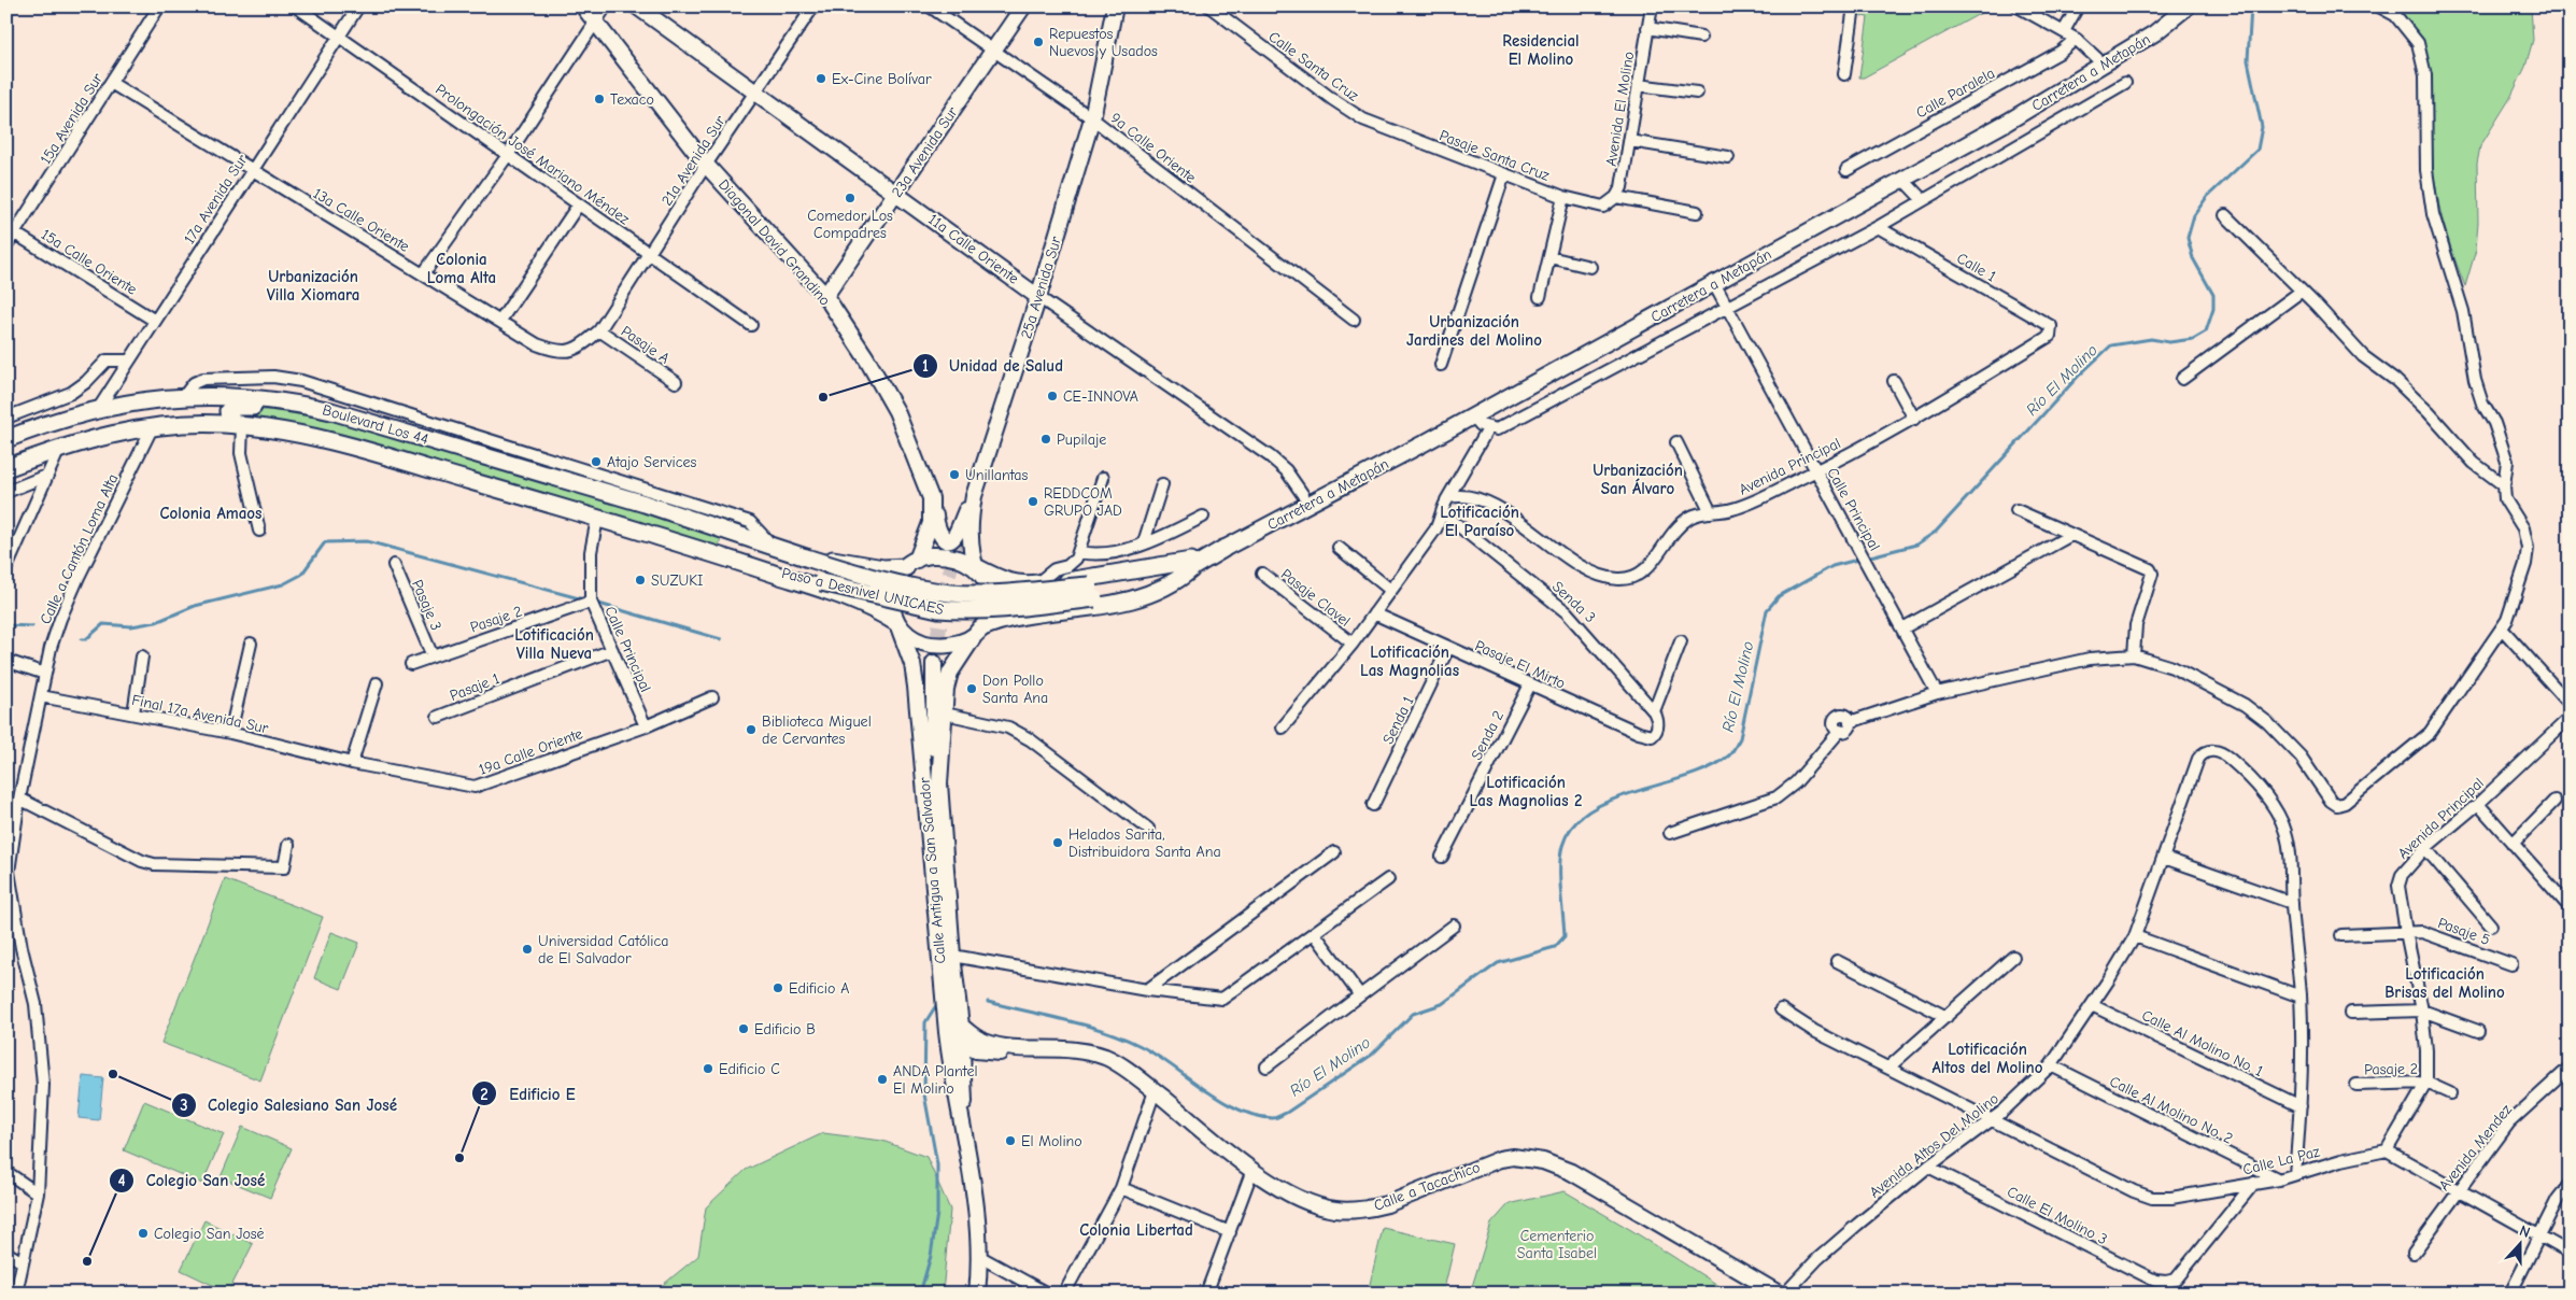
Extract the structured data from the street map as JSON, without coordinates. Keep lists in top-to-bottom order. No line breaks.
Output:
{"streets":{"highway":["Boulevard Los 44","Paso a Desnivel UNICAES"],"main road":["Carretera a Metapán","23a Avenida Sur","Diagonal David Grandino","11a Calle Oriente","25a Avenida Sur","Calle Antigua a San Salvador","Calle a Tacachico"],"street":["Calle Santa Cruz","Calle Paralela","Avenida El Molino","15a Avenida Sur","9a Calle Oriente","Prolongación José Mariano Méndez","Pasaje Santa Cruz","21a Avenida Sur","17a Avenida Sur","13a Calle Oriente","15a Calle Oriente","Calle 1","Pasaje A","Avenida Principal","Calle Principal","Calle a Cantón Loma Alta","Pasaje Clavel","Senda 3","Pasaje 3","Pasaje 2","Pasaje El Mirto","Pasaje 1","Final 17a Avenida Sur","Senda 1","Senda 2","19a Calle Oriente","Pasaje 5","Calle Al Molino No. 1","Calle Al Molino No. 2","Avenida Altos Del Molino","Avenida Mendez","Calle La Paz","Calle El Molino 3"]},"crossings":[["Calle Santa Cruz","Pasaje Santa Cruz"],["Carretera a Metapán","11a Calle Oriente"],["Carretera a Metapán","Calle Principal"],["Carretera a Metapán","Paso a Desnivel UNICAES"],["Avenida El Molino","Pasaje Santa Cruz"],["15a Avenida Sur","13a Calle Oriente"],["15a Avenida Sur","15a Calle Oriente"],["9a Calle Oriente","23a Avenida Sur"],["9a Calle Oriente","25a Avenida Sur"],["23a Avenida Sur","Diagonal David Grandino"],["23a Avenida Sur","11a Calle Oriente"],["Prolongación José Mariano Méndez","21a Avenida Sur"],["Prolongación José Mariano Méndez","17a Avenida Sur"],["21a Avenida Sur","13a Calle Oriente"],["21a Avenida Sur","Diagonal David Grandino"],["21a Avenida Sur","11a Calle Oriente"],["21a Avenida Sur","Pasaje A"],["17a Avenida Sur","13a Calle Oriente"],["17a Avenida Sur","15a Calle Oriente"],["17a Avenida Sur","Boulevard Los 44"],["13a Calle Oriente","Pasaje A"],["Diagonal David Grandino","25a Avenida Sur"],["Diagonal David Grandino","Calle Antigua a San Salvador"],["11a Calle Oriente","25a Avenida Sur"],["Calle 1","Avenida Principal"],["25a Avenida Sur","Calle Antigua a San Salvador"],["Boulevard Los 44","Calle Principal"],["Boulevard Los 44","Calle a Cantón Loma Alta"],["Boulevard Los 44","Paso a Desnivel UNICAES"],["Avenida Principal","Calle Principal"],["Avenida Principal","Pasaje 2"],["Avenida Principal","Pasaje 5"],["Avenida Principal","Calle La Paz"],["Calle Principal","Pasaje 2"],["Calle Principal","Pasaje 1"],["Calle Principal","19a Calle Oriente"],["Calle a Cantón Loma Alta","Final 17a Avenida Sur"],["Senda 3","Pasaje El Mirto"],["Pasaje 3","Pasaje 2"],["Pasaje El Mirto","Senda 1"],["Pasaje El Mirto","Senda 2"],["Final 17a Avenida Sur","19a Calle Oriente"],["Calle Al Molino No. 1","Avenida Altos Del Molino"],["Calle Al Molino No. 2","Avenida Altos Del Molino"],["Calle Al Molino No. 2","Calle La Paz"],["Avenida Altos Del Molino","Calle La Paz"],["Avenida Altos Del Molino","Calle El Molino 3"],["Calle La Paz","Calle El Molino 3"]],"districts":["Residencial El Molino","Colonia Loma Alta","Urbanización Villa Xiomara","Urbanización Jardines del Molino","Urbanización San Álvaro","Lotificación El Paraíso","Colonia Amaos","Lotificación Villa Nueva","Lotificación Las Magnolias","Lotificación Las Magnolias 2","Lotificación Brisas del Molino","Lotificación Altos del Molino","Colonia Libertad"],"water":["Río El Molino"],"parks":["Cementerio Santa Isabel"],"places":["Repuestos Nuevos y Usados","Ex-Cine Bolívar","Texaco","Comedor Los Compadres","CE-INNOVA","Unidad de Salud","Pupilaje","Atajo Services","Unillantas","REDDCOM GRUPO JAD","SUZUKI","Don Pollo Santa Ana","Biblioteca Miguel de Cervantes","Helados Sarita, Distribuidora Santa Ana","Universidad Católica de El Salvador","Edificio A","Edificio B","Edificio C","Colegio Salesiano San José","ANDA Plantel El Molino","El Molino","Edificio E","Colegio San Josė","Colegio San José"],"north":"top"}
